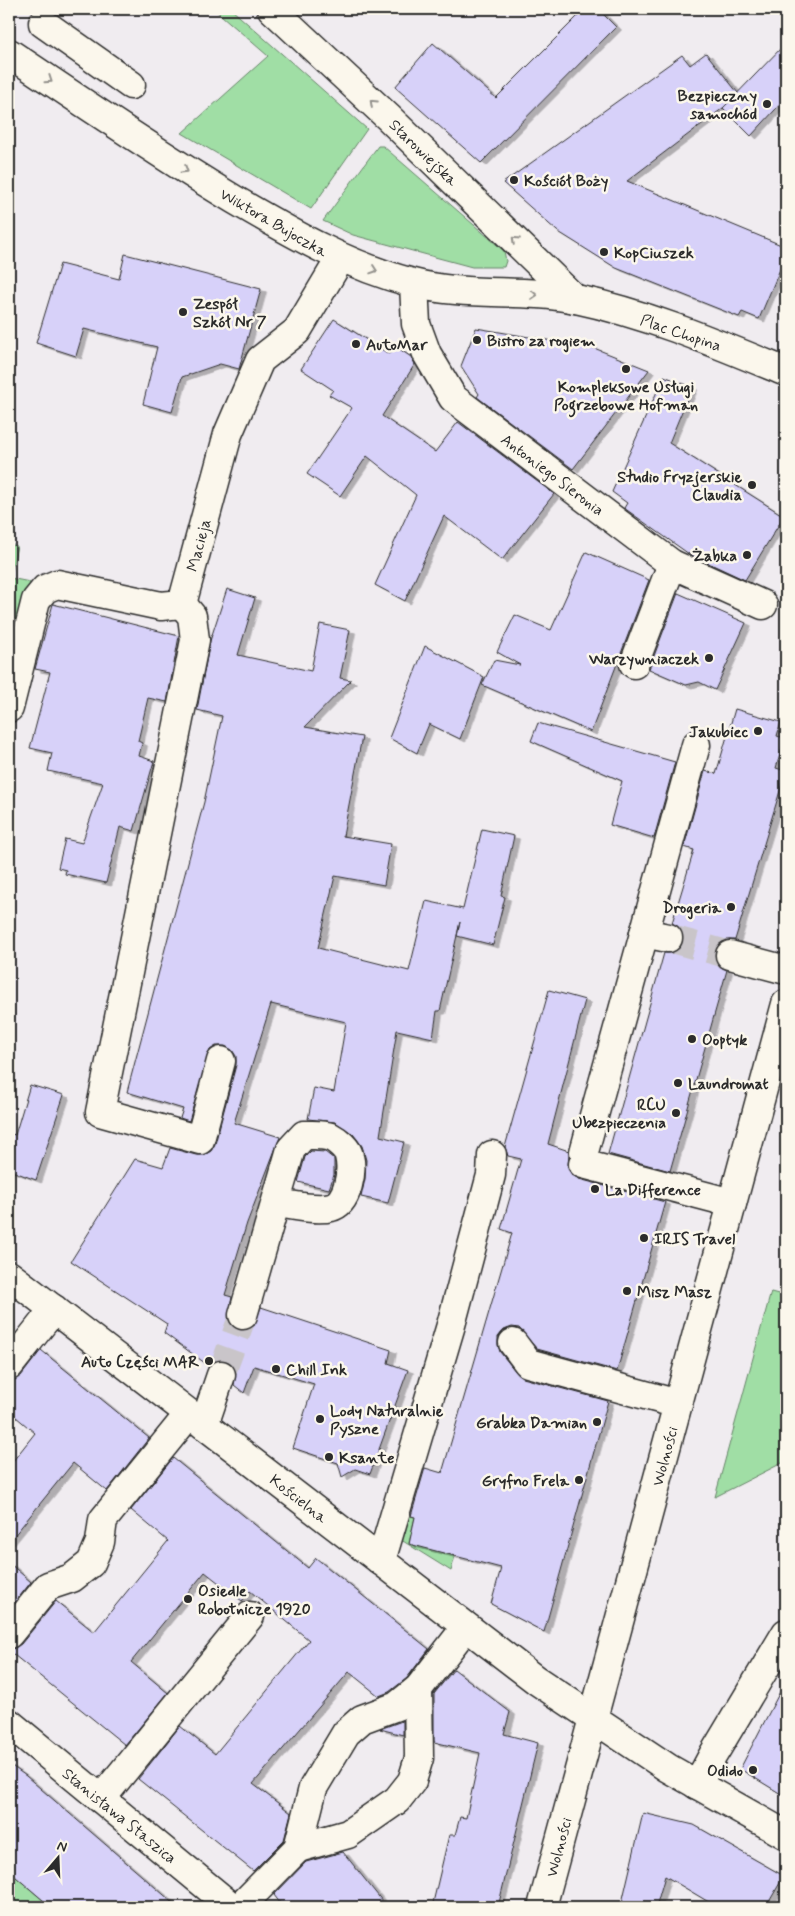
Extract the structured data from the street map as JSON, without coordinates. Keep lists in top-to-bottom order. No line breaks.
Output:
{"streets":{"street":["Starowiejska","Wiktora Bujoczka","Plac Chopina","Antoniego Sieronia","Macieja","Wolności","Kościelna","Stanisława Staszica"]},"crossings":[["Starowiejska","Wiktora Bujoczka"],["Starowiejska","Plac Chopina"],["Wiktora Bujoczka","Plac Chopina"],["Wiktora Bujoczka","Antoniego Sieronia"],["Wiktora Bujoczka","Macieja"],["Wolności","Kościelna"]],"one_way":["Starowiejska","Wiktora Bujoczka"],"places":["Bezpieczny samochód","Kościół Boży","KopCiuszek","Zespół Szkół Nr 7","Bistro za rogiem","AutoMar","Kompleksowe Usługi Pogrzebowe Hofman","Studio Fryzjerskie Claudia","Żabka","Warzywniaczek","Jakubiec","Drogeria","Ooptyk","Laundromat","RCU Ubezpieczenia","La Difference","IRIS Travel","Misz Masz","Auto Części MAR","Chill Ink","Lody Naturalnie Pyszne","Grabka Damian","Ksante","Gryfno Frela","Osiedle Robotnicze 1920","Odido"],"north":"top"}
